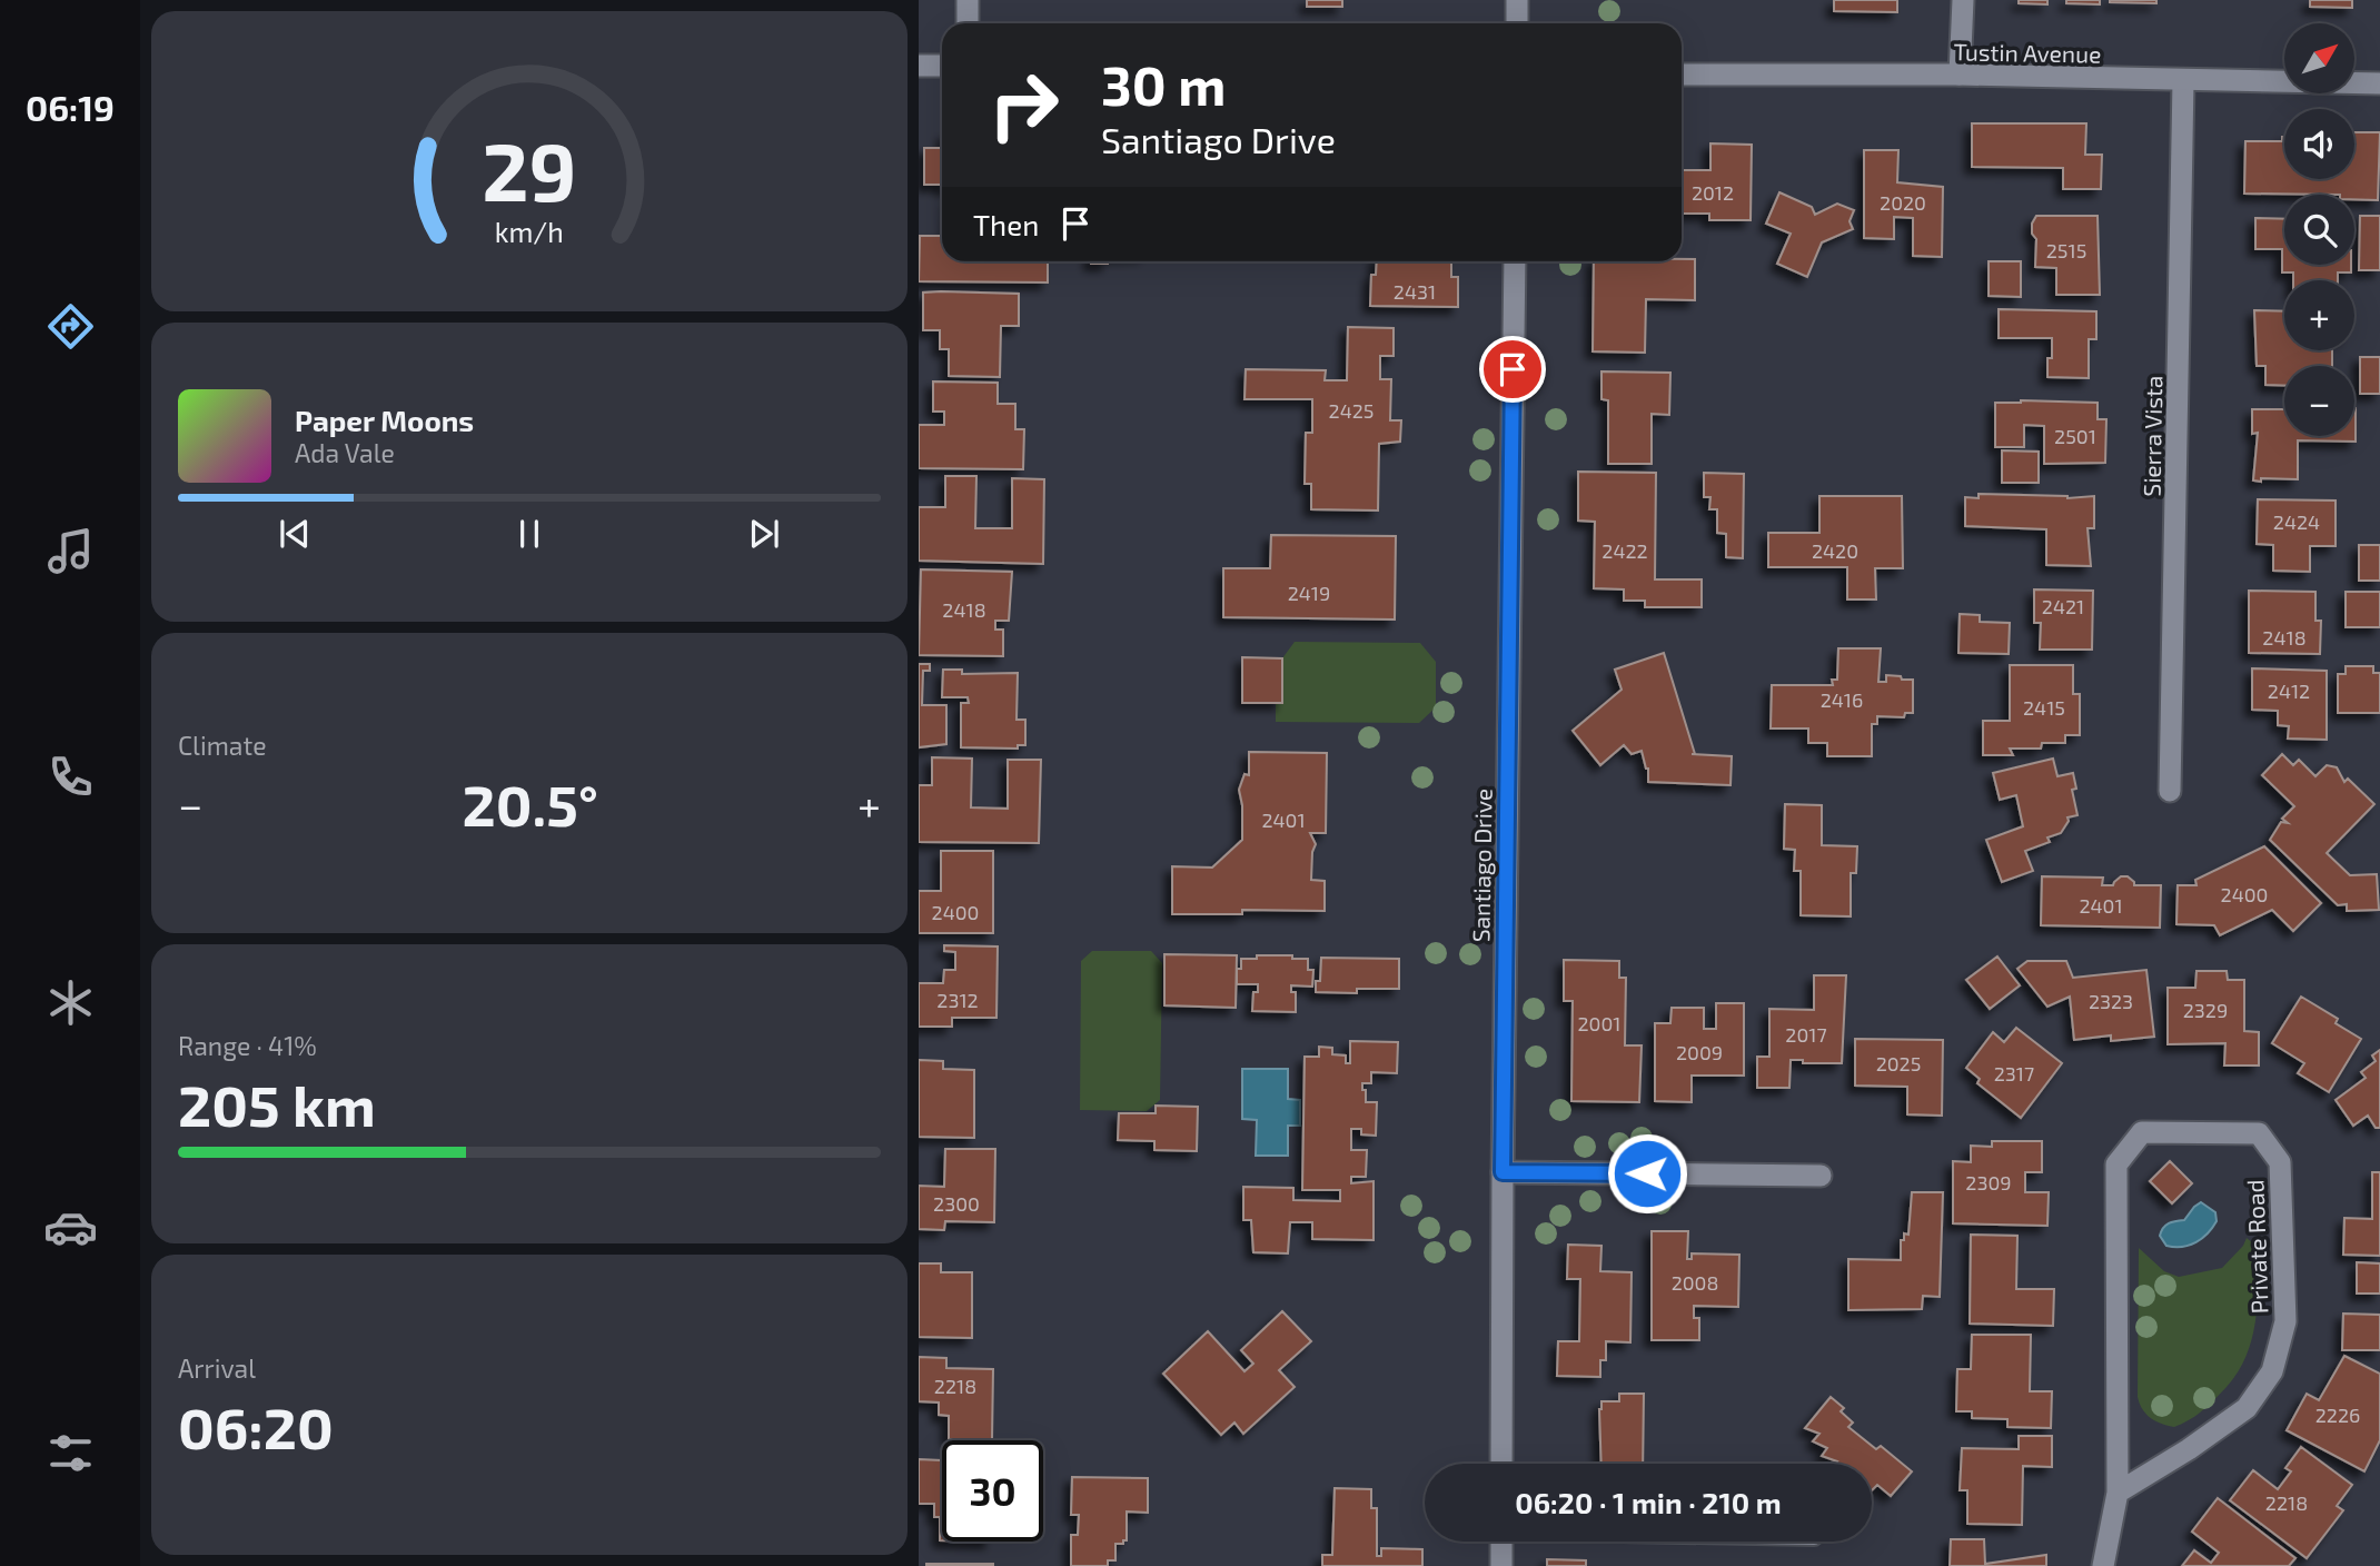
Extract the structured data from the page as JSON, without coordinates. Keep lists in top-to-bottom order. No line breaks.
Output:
{"streets":{"street":["Tustin Avenue","Sierra Vista","Santiago Drive","Private Road"]},"crossings":[["Tustin Avenue","Sierra Vista"]],"house_numbers":["2012","2020","2515","2431","2425","2501","2424","2422","2420","2419","2421","2418","2418","2412","2416","2415","2401","2400","2401","2400","2312","2323","2329","2001","2017","2009","2025","2317","2309","2300","2008","2218","2226","2218"],"north":"top right","page":{"tabs":"06:19","map_buttons":["+","−"],"turn":["30 m","Santiago Drive"],"then":"Then","song":["Paper Moons","Ada Vale"],"tile":["Climate",["Range · 41%","205 km"],["Arrival","06:20"]],"heat":["−","20.5°","+"],"limit":"30","trip":"06:20 · 1 min · 210 m","gauge":["29","km/h"]}}
